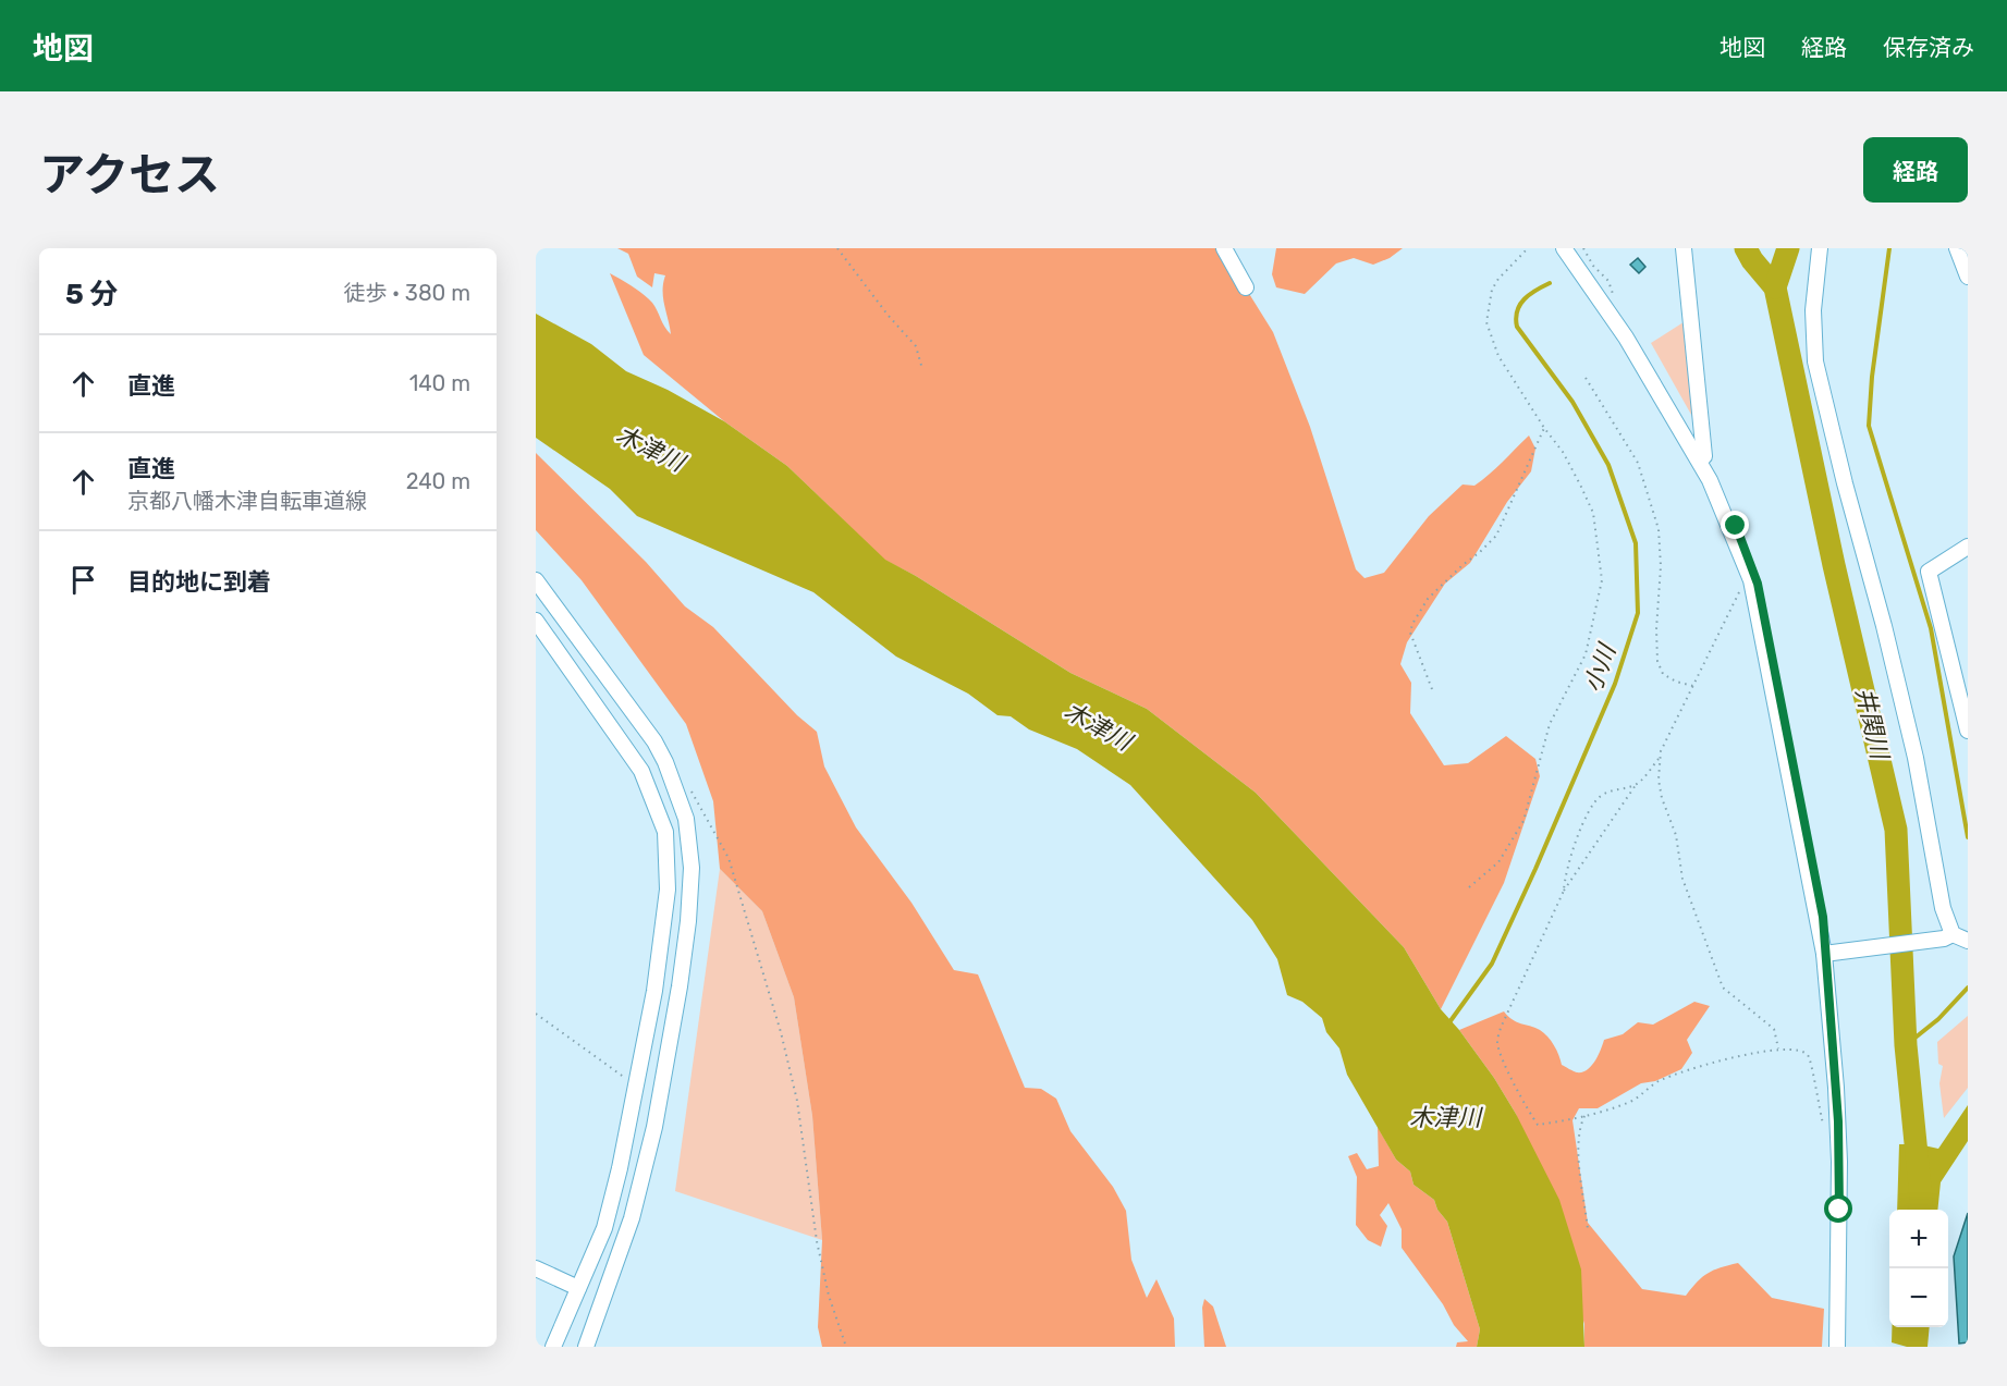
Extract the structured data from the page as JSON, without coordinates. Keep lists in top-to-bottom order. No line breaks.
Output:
{"water":["木津川","小川","井関川"],"page":{"header":"地図","nav":["地図","経路","保存済み"],"title":"アクセス","buttons":"経路","heading":["5 分","徒歩 · 380 m"],"list":[["直進","140 m"],["直進","京都八幡木津自転車道線","240 m"],"目的地に到着"],"map_buttons":["+","−"]}}
